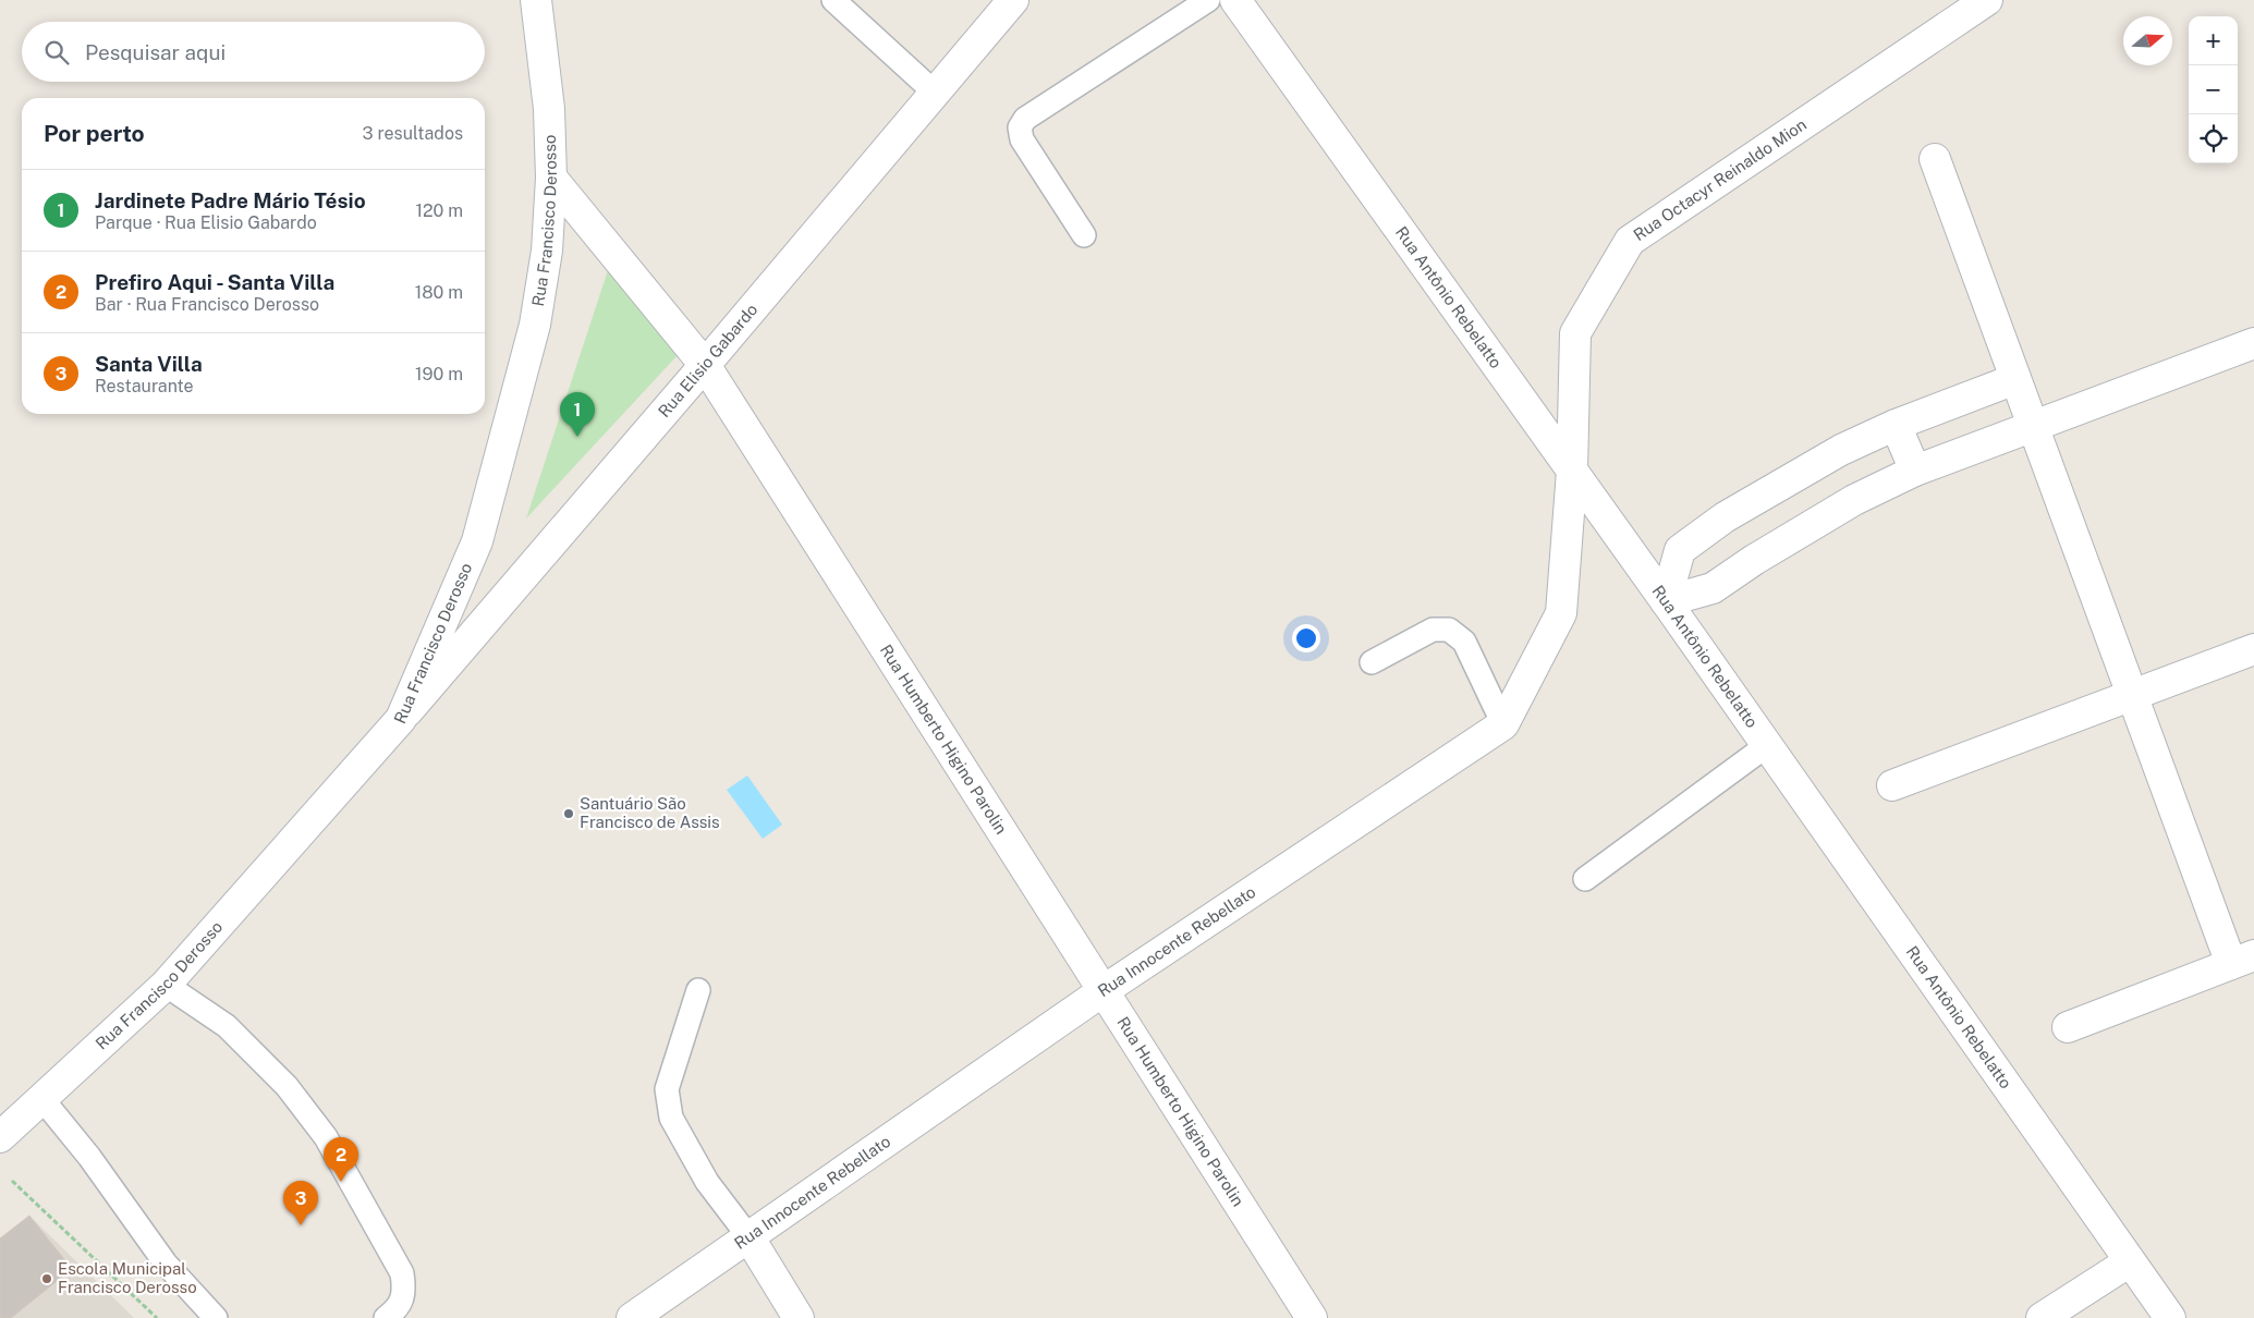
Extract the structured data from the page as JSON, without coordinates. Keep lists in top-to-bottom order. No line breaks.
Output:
{"streets":{"street":["Rua Octacyr Reinaldo Mion","Rua Francisco Derosso","Rua Antônio Rebelatto","Rua Elisio Gabardo","Rua Humberto Higino Parolin","Rua Innocente Rebellato"]},"crossings":[["Rua Octacyr Reinaldo Mion","Rua Antônio Rebelatto"],["Rua Octacyr Reinaldo Mion","Rua Innocente Rebellato"],["Rua Francisco Derosso","Rua Elisio Gabardo"],["Rua Francisco Derosso","Rua Humberto Higino Parolin"],["Rua Antônio Rebelatto","Rua Innocente Rebellato"],["Rua Elisio Gabardo","Rua Humberto Higino Parolin"],["Rua Humberto Higino Parolin","Rua Innocente Rebellato"]],"places":["Santuário São Francisco de Assis","Escola Municipal Francisco Derosso"],"north":"right","page":{"map_buttons":["+","−"],"search":"Pesquisar aqui","heading":["Por perto","3 resultados"],"list":[{"mark":"1","name":"Jardinete Padre Mário Tésio","note":"Parque · Rua Elisio Gabardo","value":"120 m"},{"mark":"2","name":"Prefiro Aqui - Santa Villa","note":"Bar · Rua Francisco Derosso","value":"180 m"},{"mark":"3","name":"Santa Villa","note":"Restaurante","value":"190 m"}],"pins":["1","2","3"]}}
